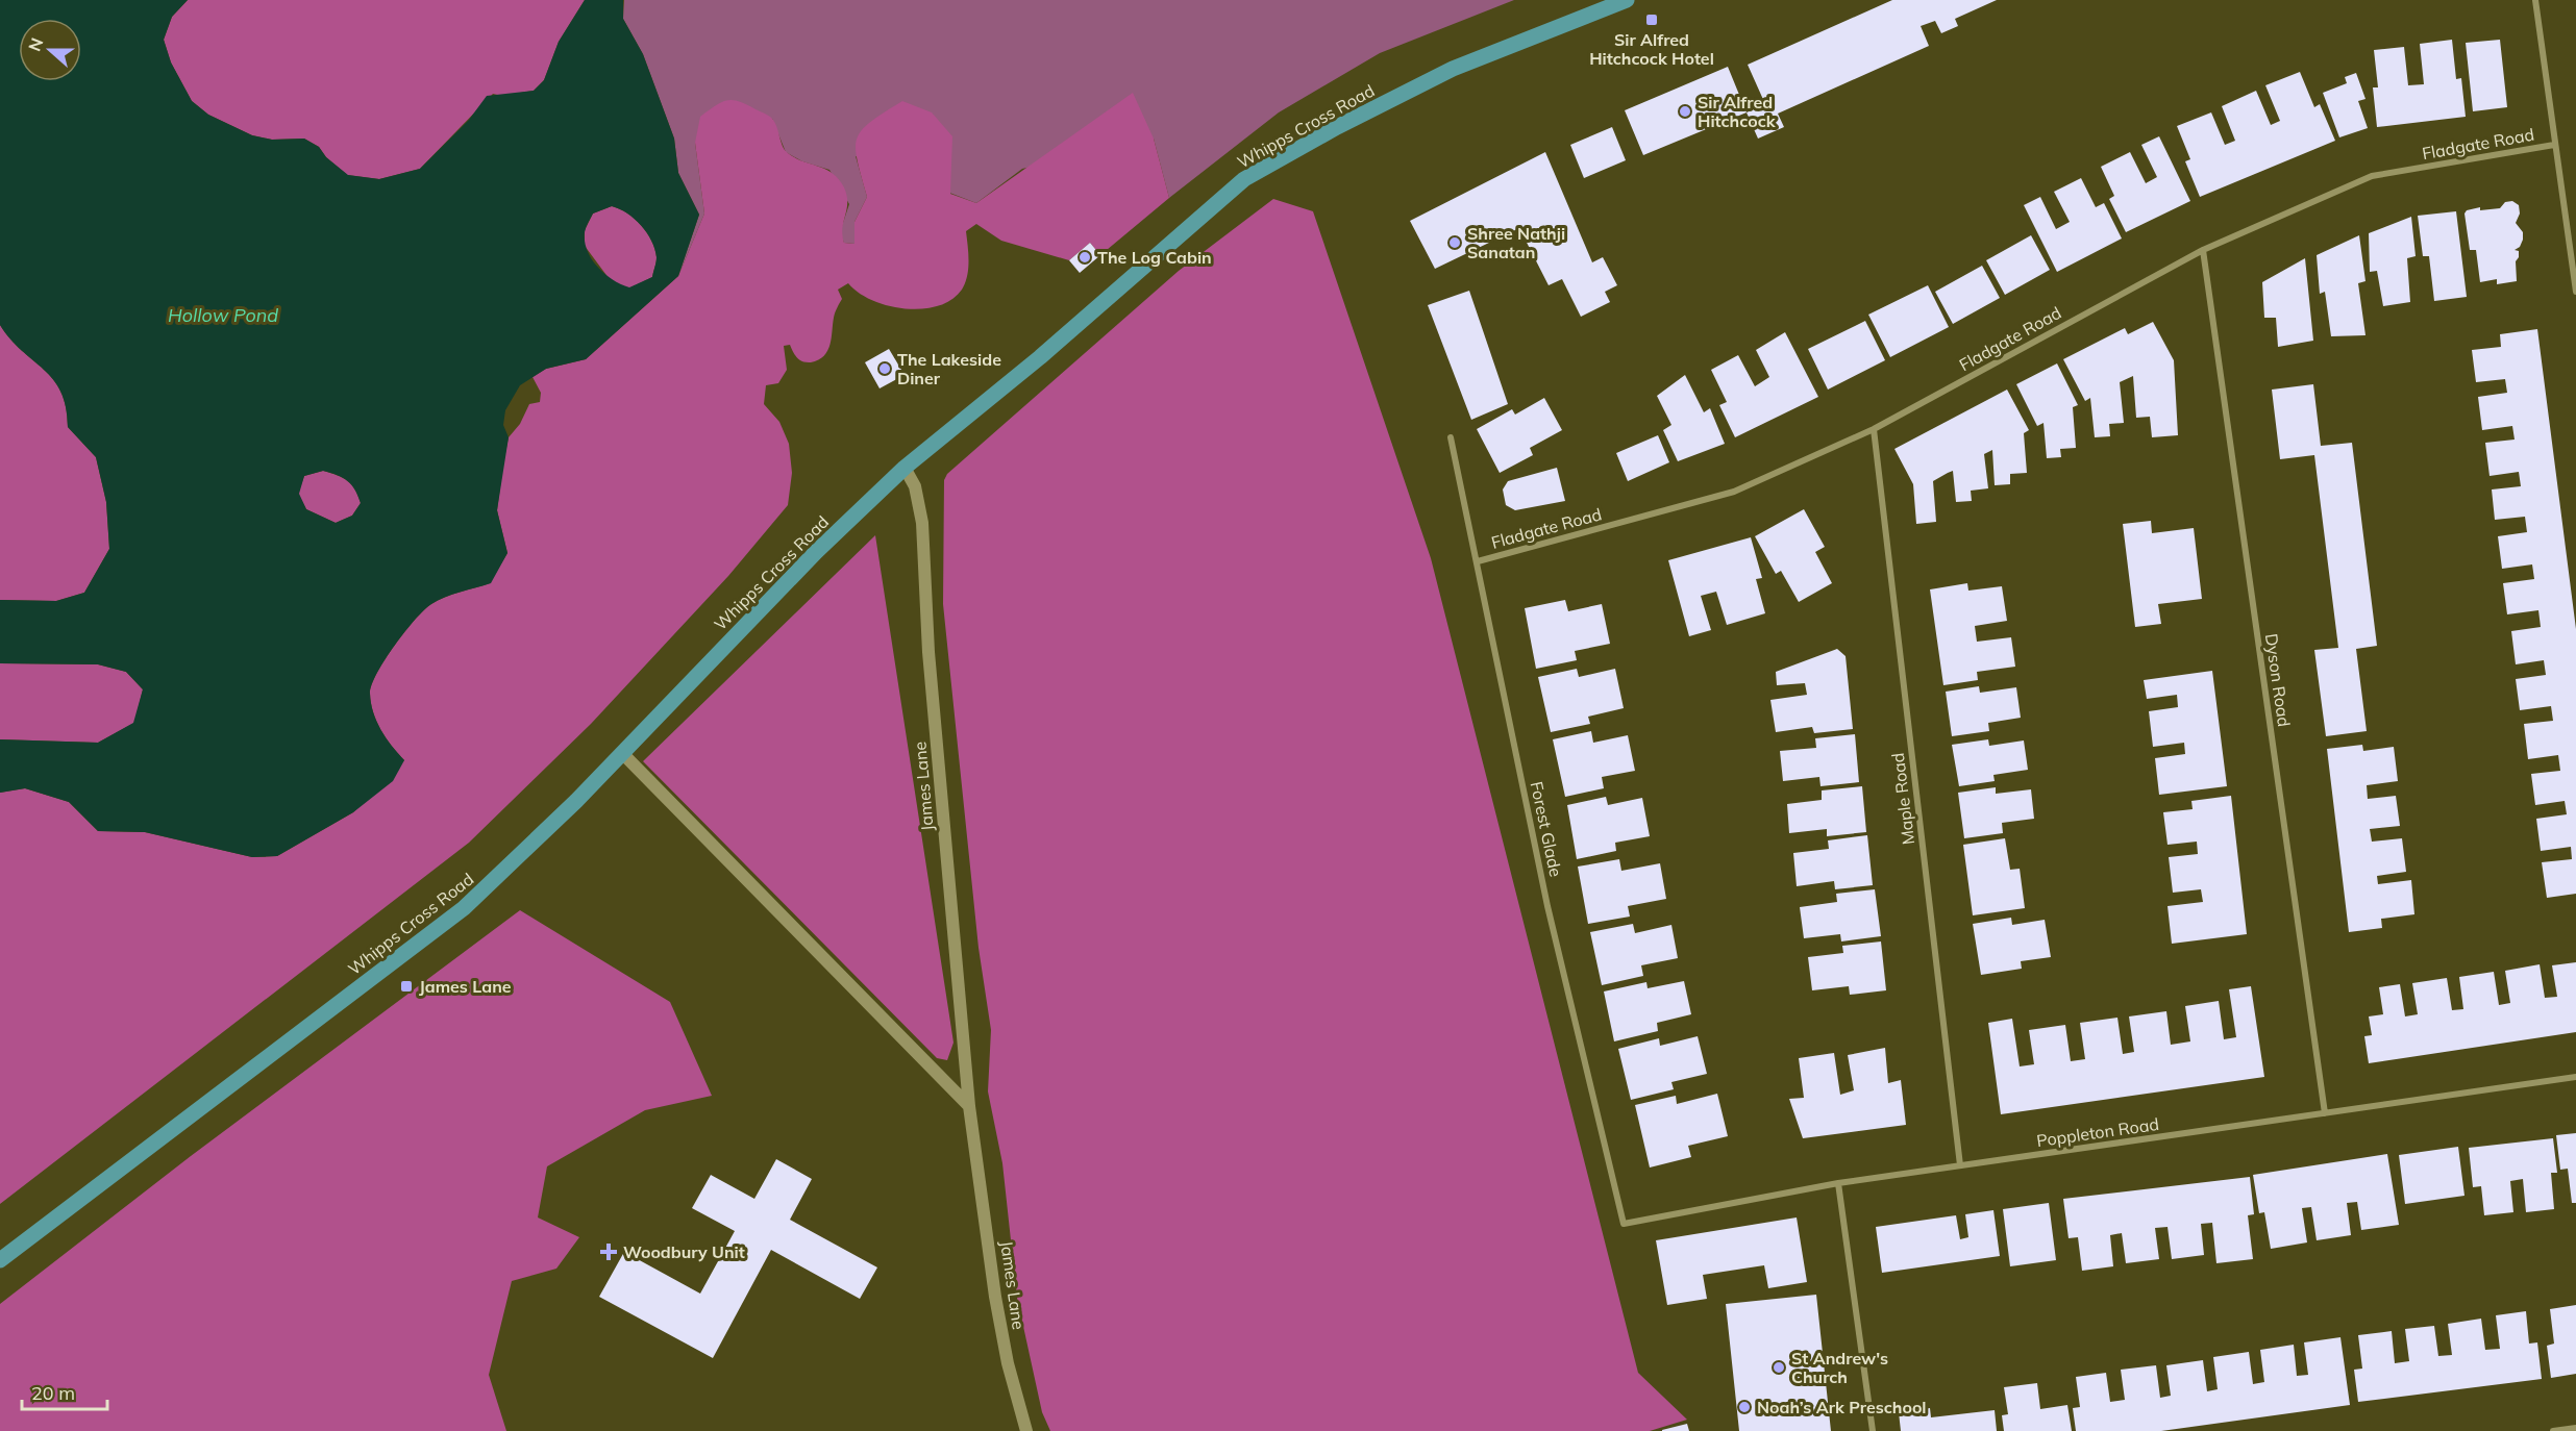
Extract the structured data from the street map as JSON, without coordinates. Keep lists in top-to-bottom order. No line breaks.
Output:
{"streets":{"main road":["Whipps Cross Road"],"street":["Fladgate Road","Dyson Road","James Lane","Maple Road","Forest Glade","Poppleton Road"]},"crossings":[["Whipps Cross Road","James Lane"],["Fladgate Road","Dyson Road"],["Fladgate Road","Maple Road"],["Fladgate Road","Forest Glade"],["Dyson Road","Poppleton Road"],["Maple Road","Poppleton Road"],["Forest Glade","Poppleton Road"]],"water":["Hollow Pond"],"places":{"transit":["Sir Alfred Hitchcock Hotel","James Lane"],"other":["Sir Alfred Hitchcock","Shree Nathji Sanatan","The Log Cabin","The Lakeside Diner","St Andrew's Church","Noah’s Ark Preschool"],"health":["Woodbury Unit"]},"scale_bar":"20 m","north":"left"}
